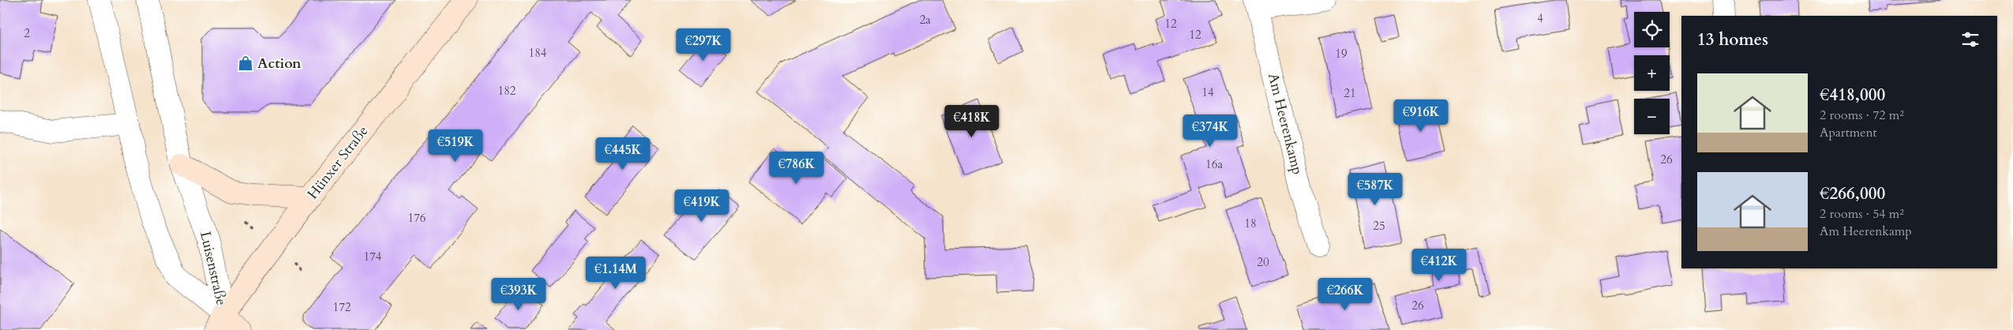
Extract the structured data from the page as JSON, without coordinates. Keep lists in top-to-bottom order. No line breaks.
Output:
{"streets":{"main road":["Hünxer Straße"],"street":["Am Heerenkamp","Luisenstraße"]},"crossings":[["Hünxer Straße","Luisenstraße"]],"places":{"shop":["Action"]},"house_numbers":["4","2a","12","2","12","184","19","182","14","21","26","16a","176","18","25","174","20","26","172"],"page":{"map_buttons":["+","−"],"heading":"13 homes","price":["€297K","€916K","€418K","€374K","€519K","€445K","€786K","€587K","€419K","€412K","€1.14M","€393K","€266K"],"list":[{"name":"€418,000","note":"2 rooms · 72 m² · Apartment"},{"name":"€266,000","note":"2 rooms · 54 m² · Am Heerenkamp"}]}}
